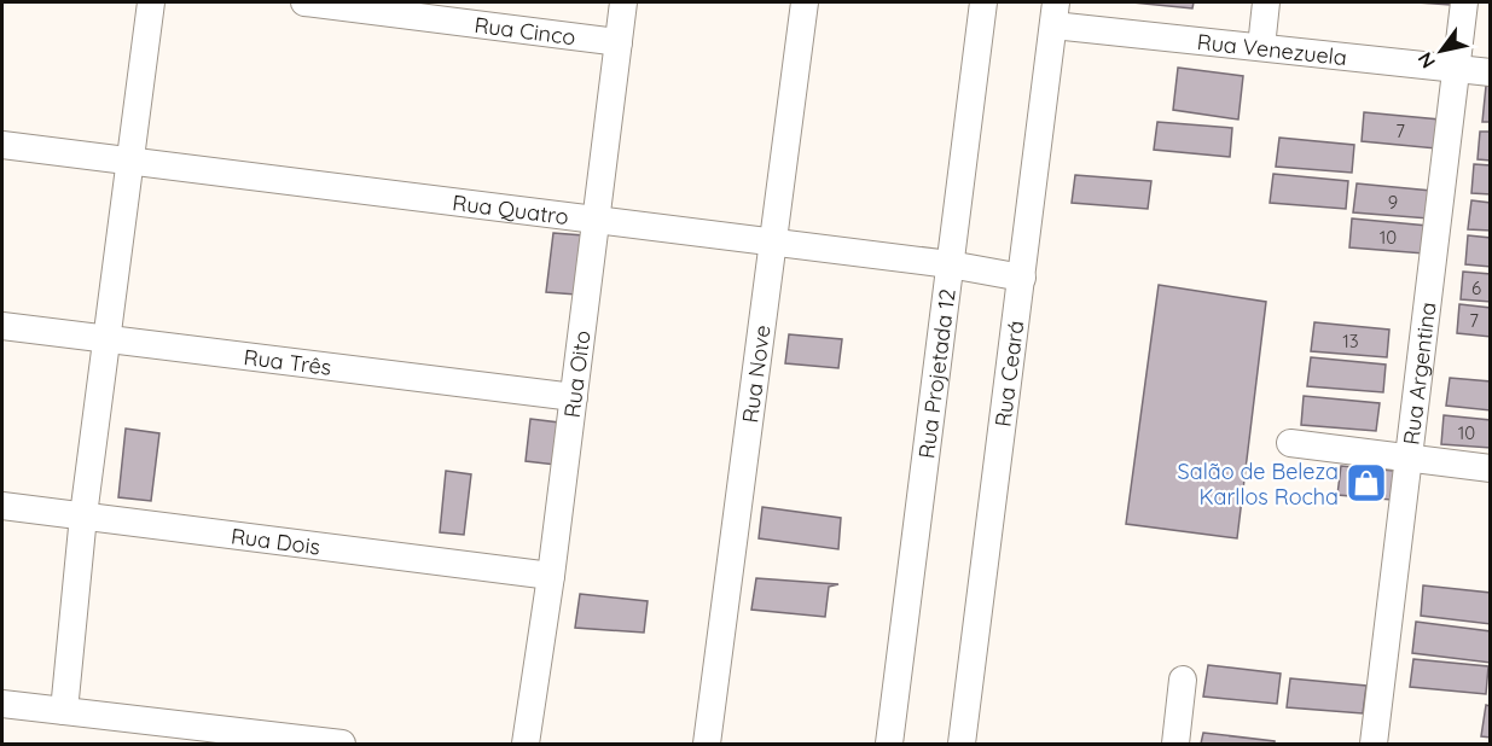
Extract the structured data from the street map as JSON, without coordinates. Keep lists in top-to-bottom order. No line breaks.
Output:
{"streets":{"street":["Rua Cinco","Rua Venezuela","Rua Quatro","Rua Três","Rua Oito","Rua Nove","Rua Projetada 12","Rua Ceará","Rua Argentina","Rua Dois"]},"crossings":[["Rua Cinco","Rua Oito"],["Rua Venezuela","Rua Ceará"],["Rua Venezuela","Rua Argentina"],["Rua Quatro","Rua Oito"],["Rua Quatro","Rua Nove"],["Rua Quatro","Rua Projetada 12"],["Rua Quatro","Rua Ceará"],["Rua Três","Rua Oito"],["Rua Oito","Rua Dois"]],"places":{"shop":["Salão de Beleza Karllos Rocha"]},"house_numbers":["7","9","10","6","7","13","10"],"north":"bottom left"}
